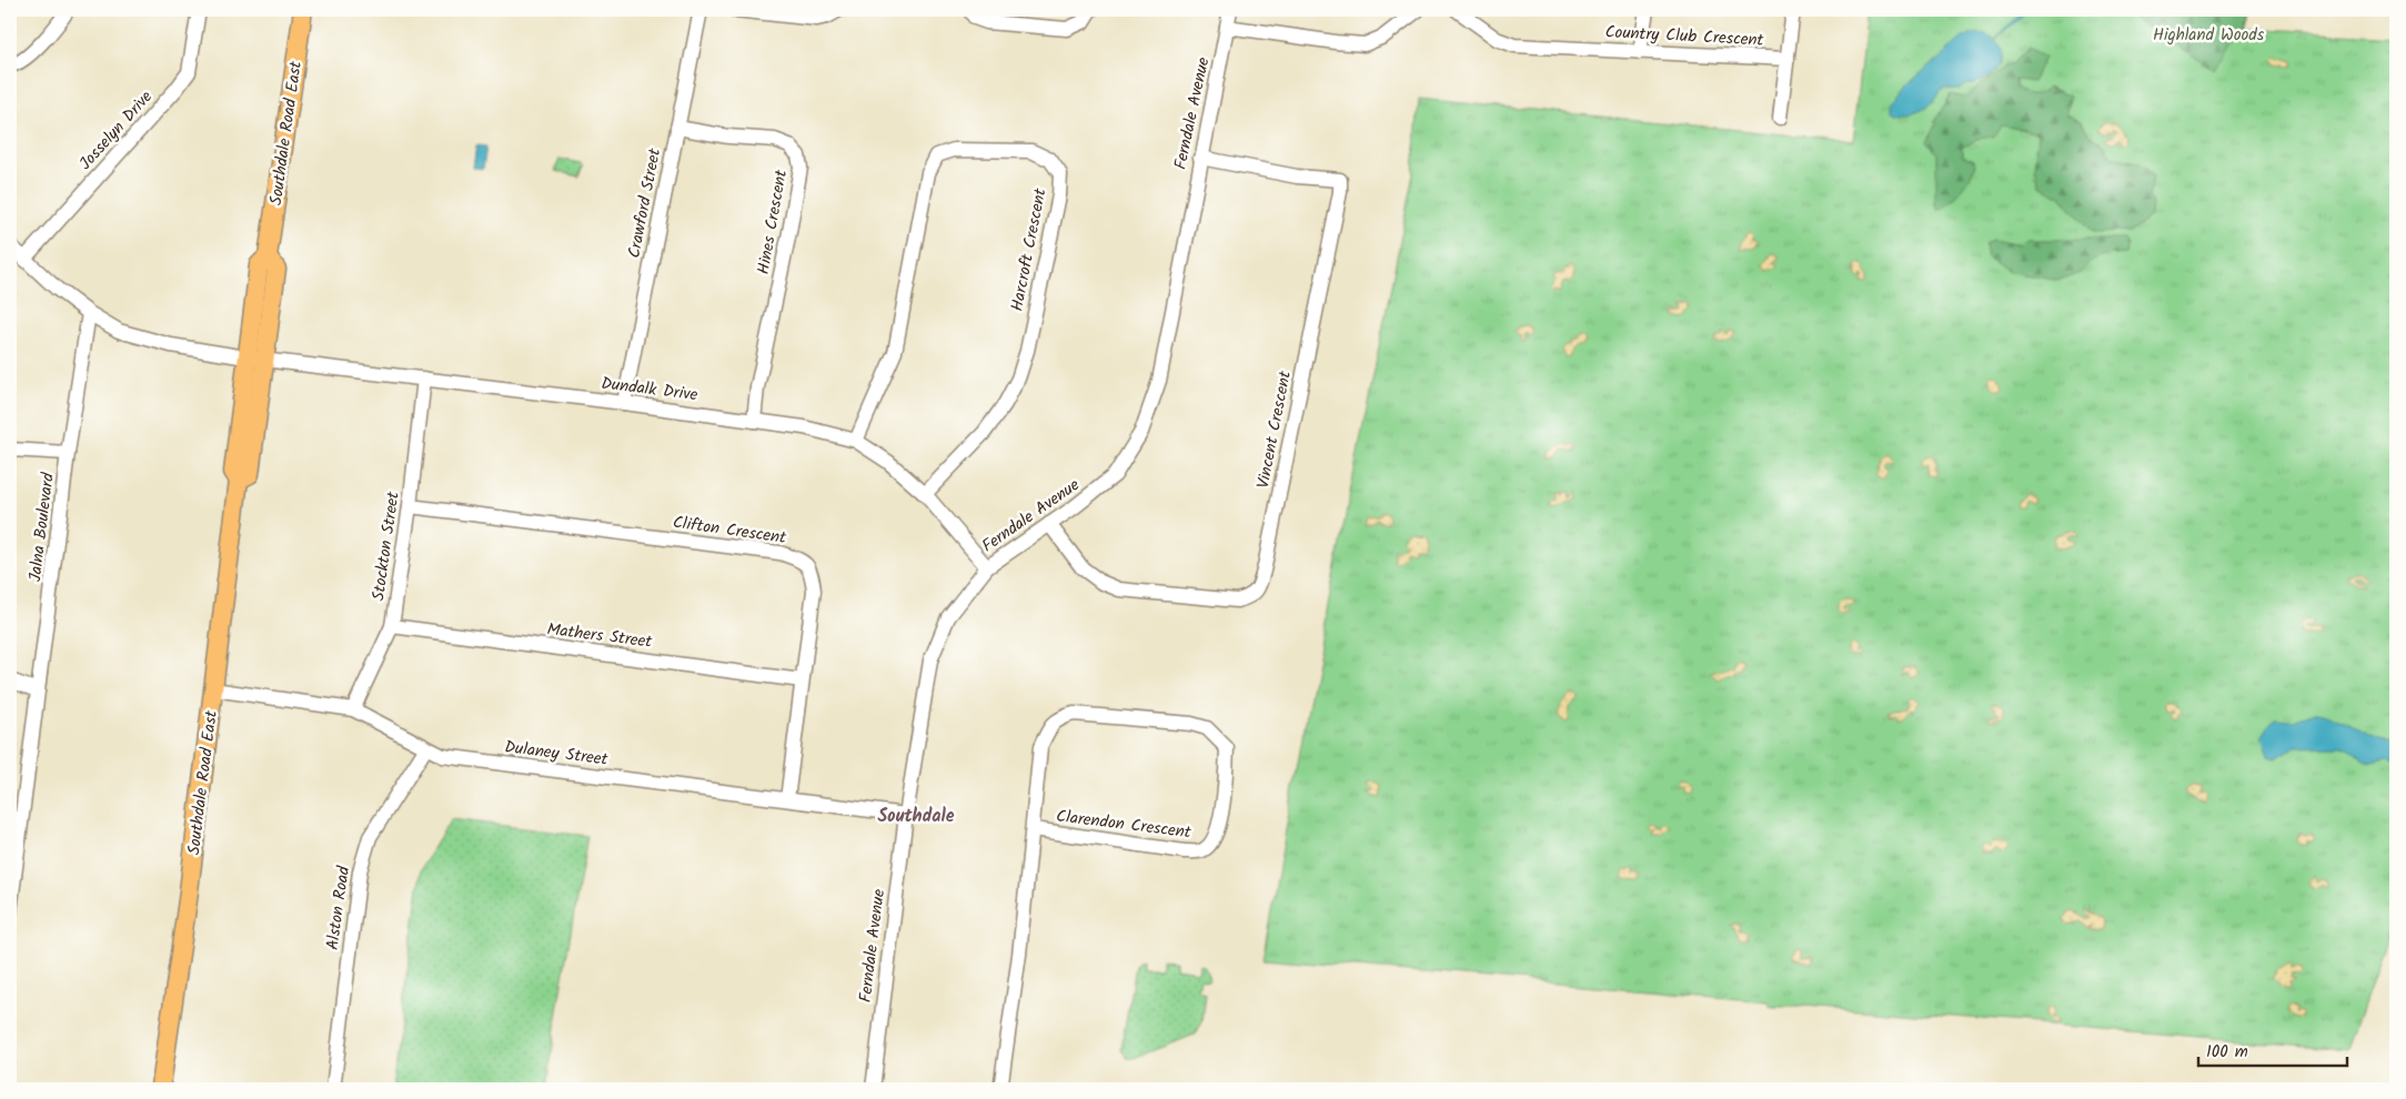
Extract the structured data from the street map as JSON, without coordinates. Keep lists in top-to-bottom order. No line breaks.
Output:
{"streets":{"main road":["Southdale Road East"],"street":["Country Club Crescent","Ferndale Avenue","Josselyn Drive","Crawford Street","Hines Crescent","Harcroft Crescent","Dundalk Drive","Vincent Crescent","Jalna Boulevard","Clifton Crescent","Stockton Street","Mathers Street","Dulaney Street","Clarendon Crescent","Alston Road"]},"crossings":[["Ferndale Avenue","Dundalk Drive"],["Ferndale Avenue","Vincent Crescent"],["Ferndale Avenue","Dulaney Street"],["Southdale Road East","Dundalk Drive"],["Southdale Road East","Dulaney Street"],["Crawford Street","Hines Crescent"],["Crawford Street","Dundalk Drive"],["Hines Crescent","Dundalk Drive"],["Harcroft Crescent","Dundalk Drive"],["Dundalk Drive","Stockton Street"],["Clifton Crescent","Stockton Street"],["Clifton Crescent","Mathers Street"],["Clifton Crescent","Dulaney Street"],["Stockton Street","Mathers Street"],["Stockton Street","Dulaney Street"],["Dulaney Street","Alston Road"]],"districts":["Southdale"],"parks":["Highland Woods"],"scale_bar":"100 m"}
